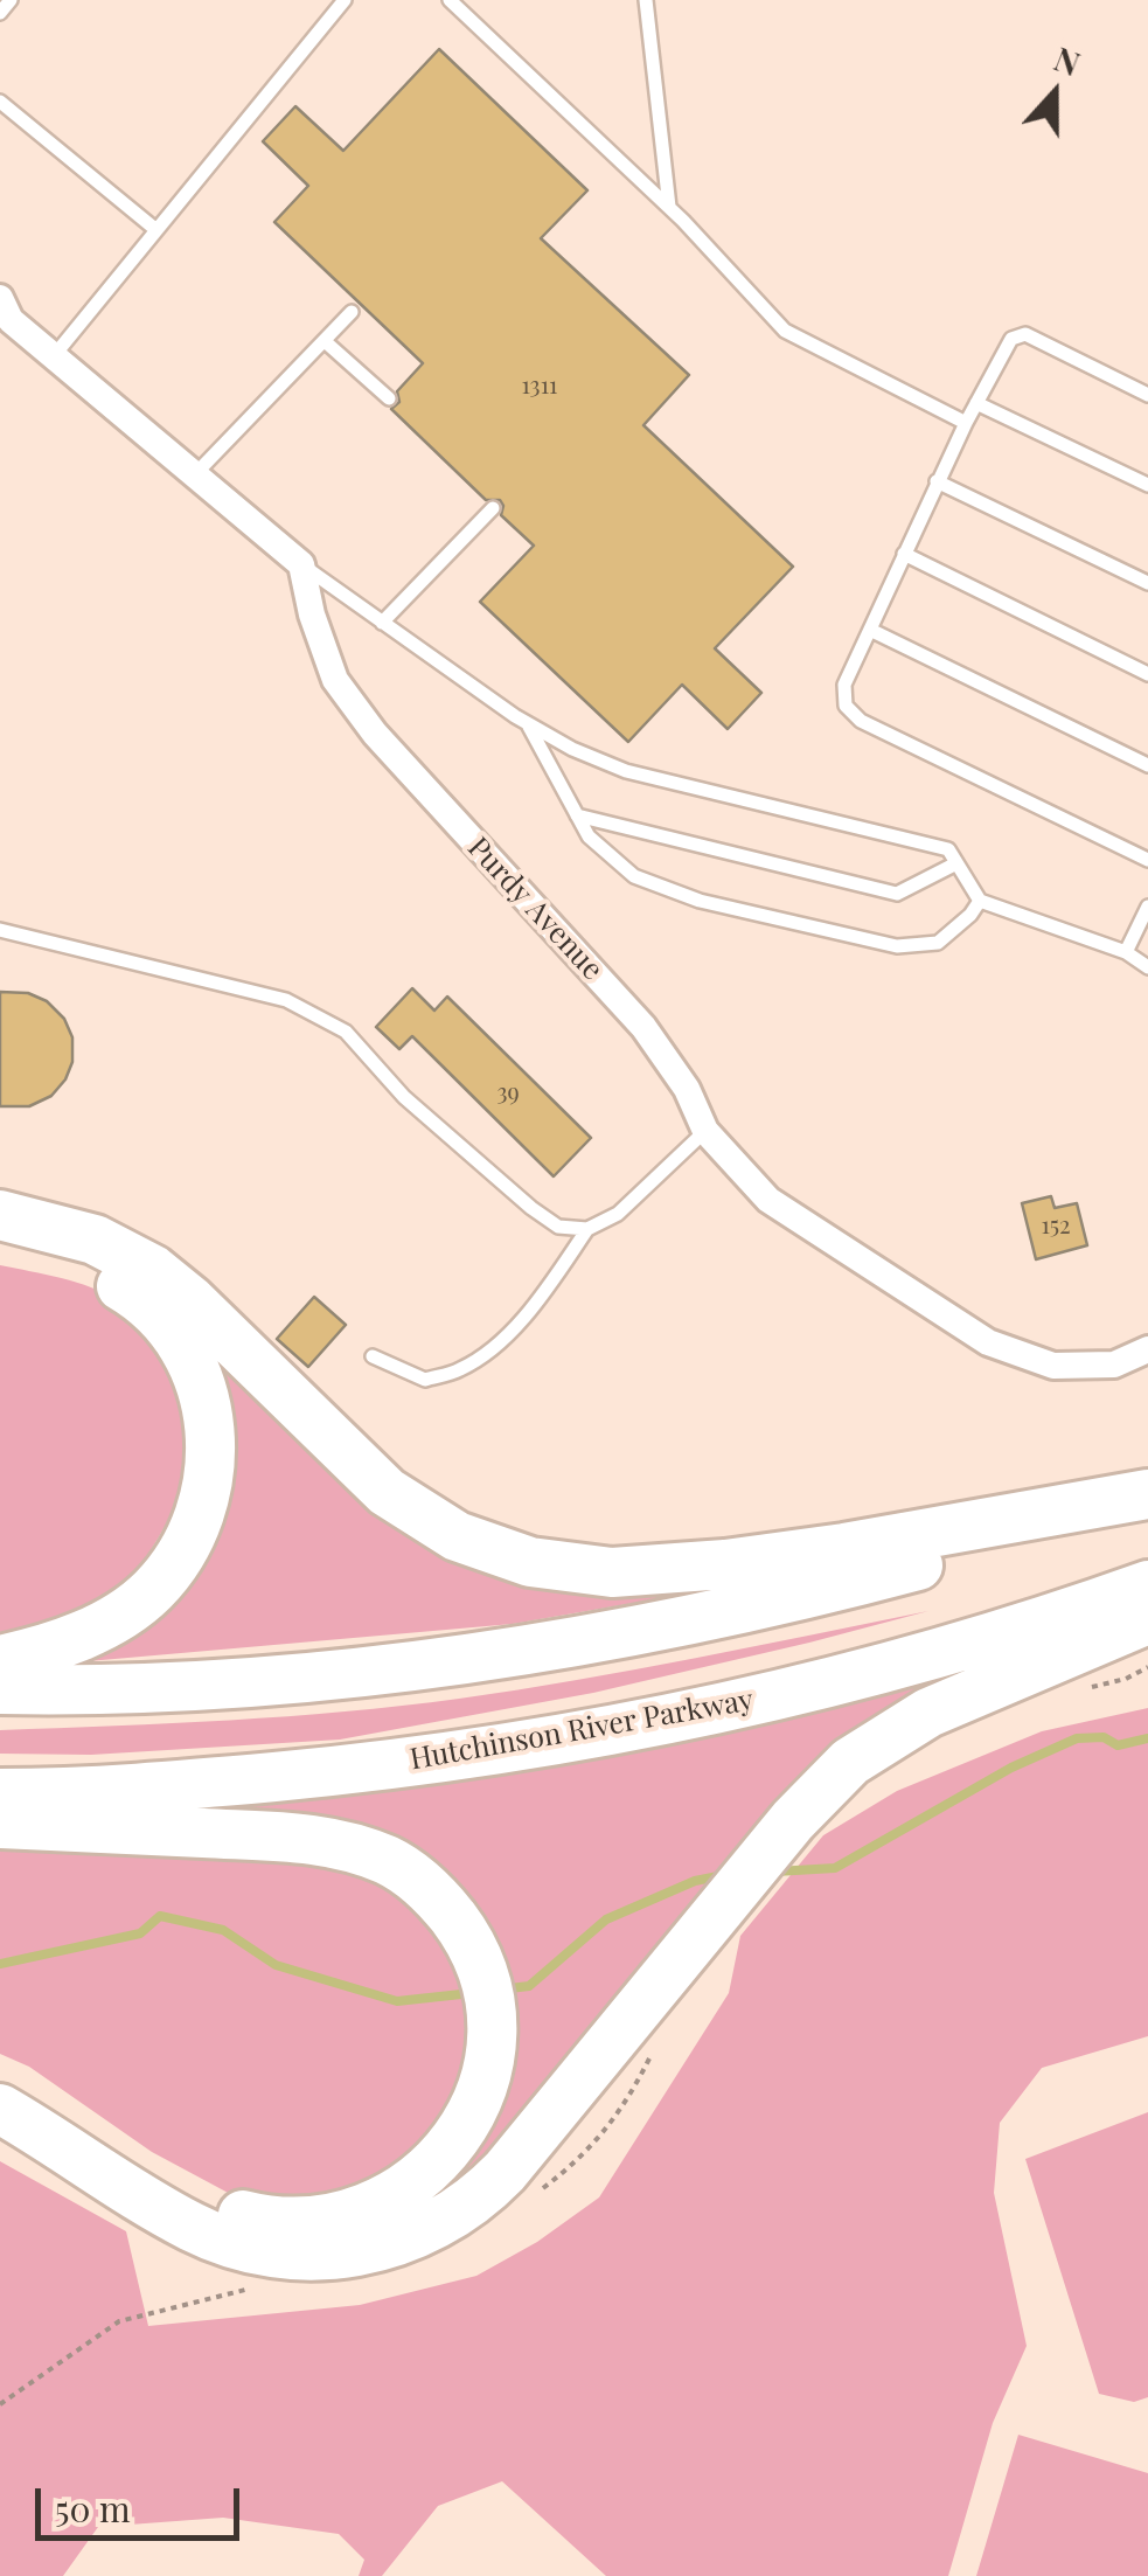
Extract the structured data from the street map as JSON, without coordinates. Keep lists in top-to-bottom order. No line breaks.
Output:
{"streets":{"highway":["Hutchinson River Parkway"],"street":["Purdy Avenue"]},"house_numbers":["1311","39","152"],"scale_bar":"50 m","north":"top"}
